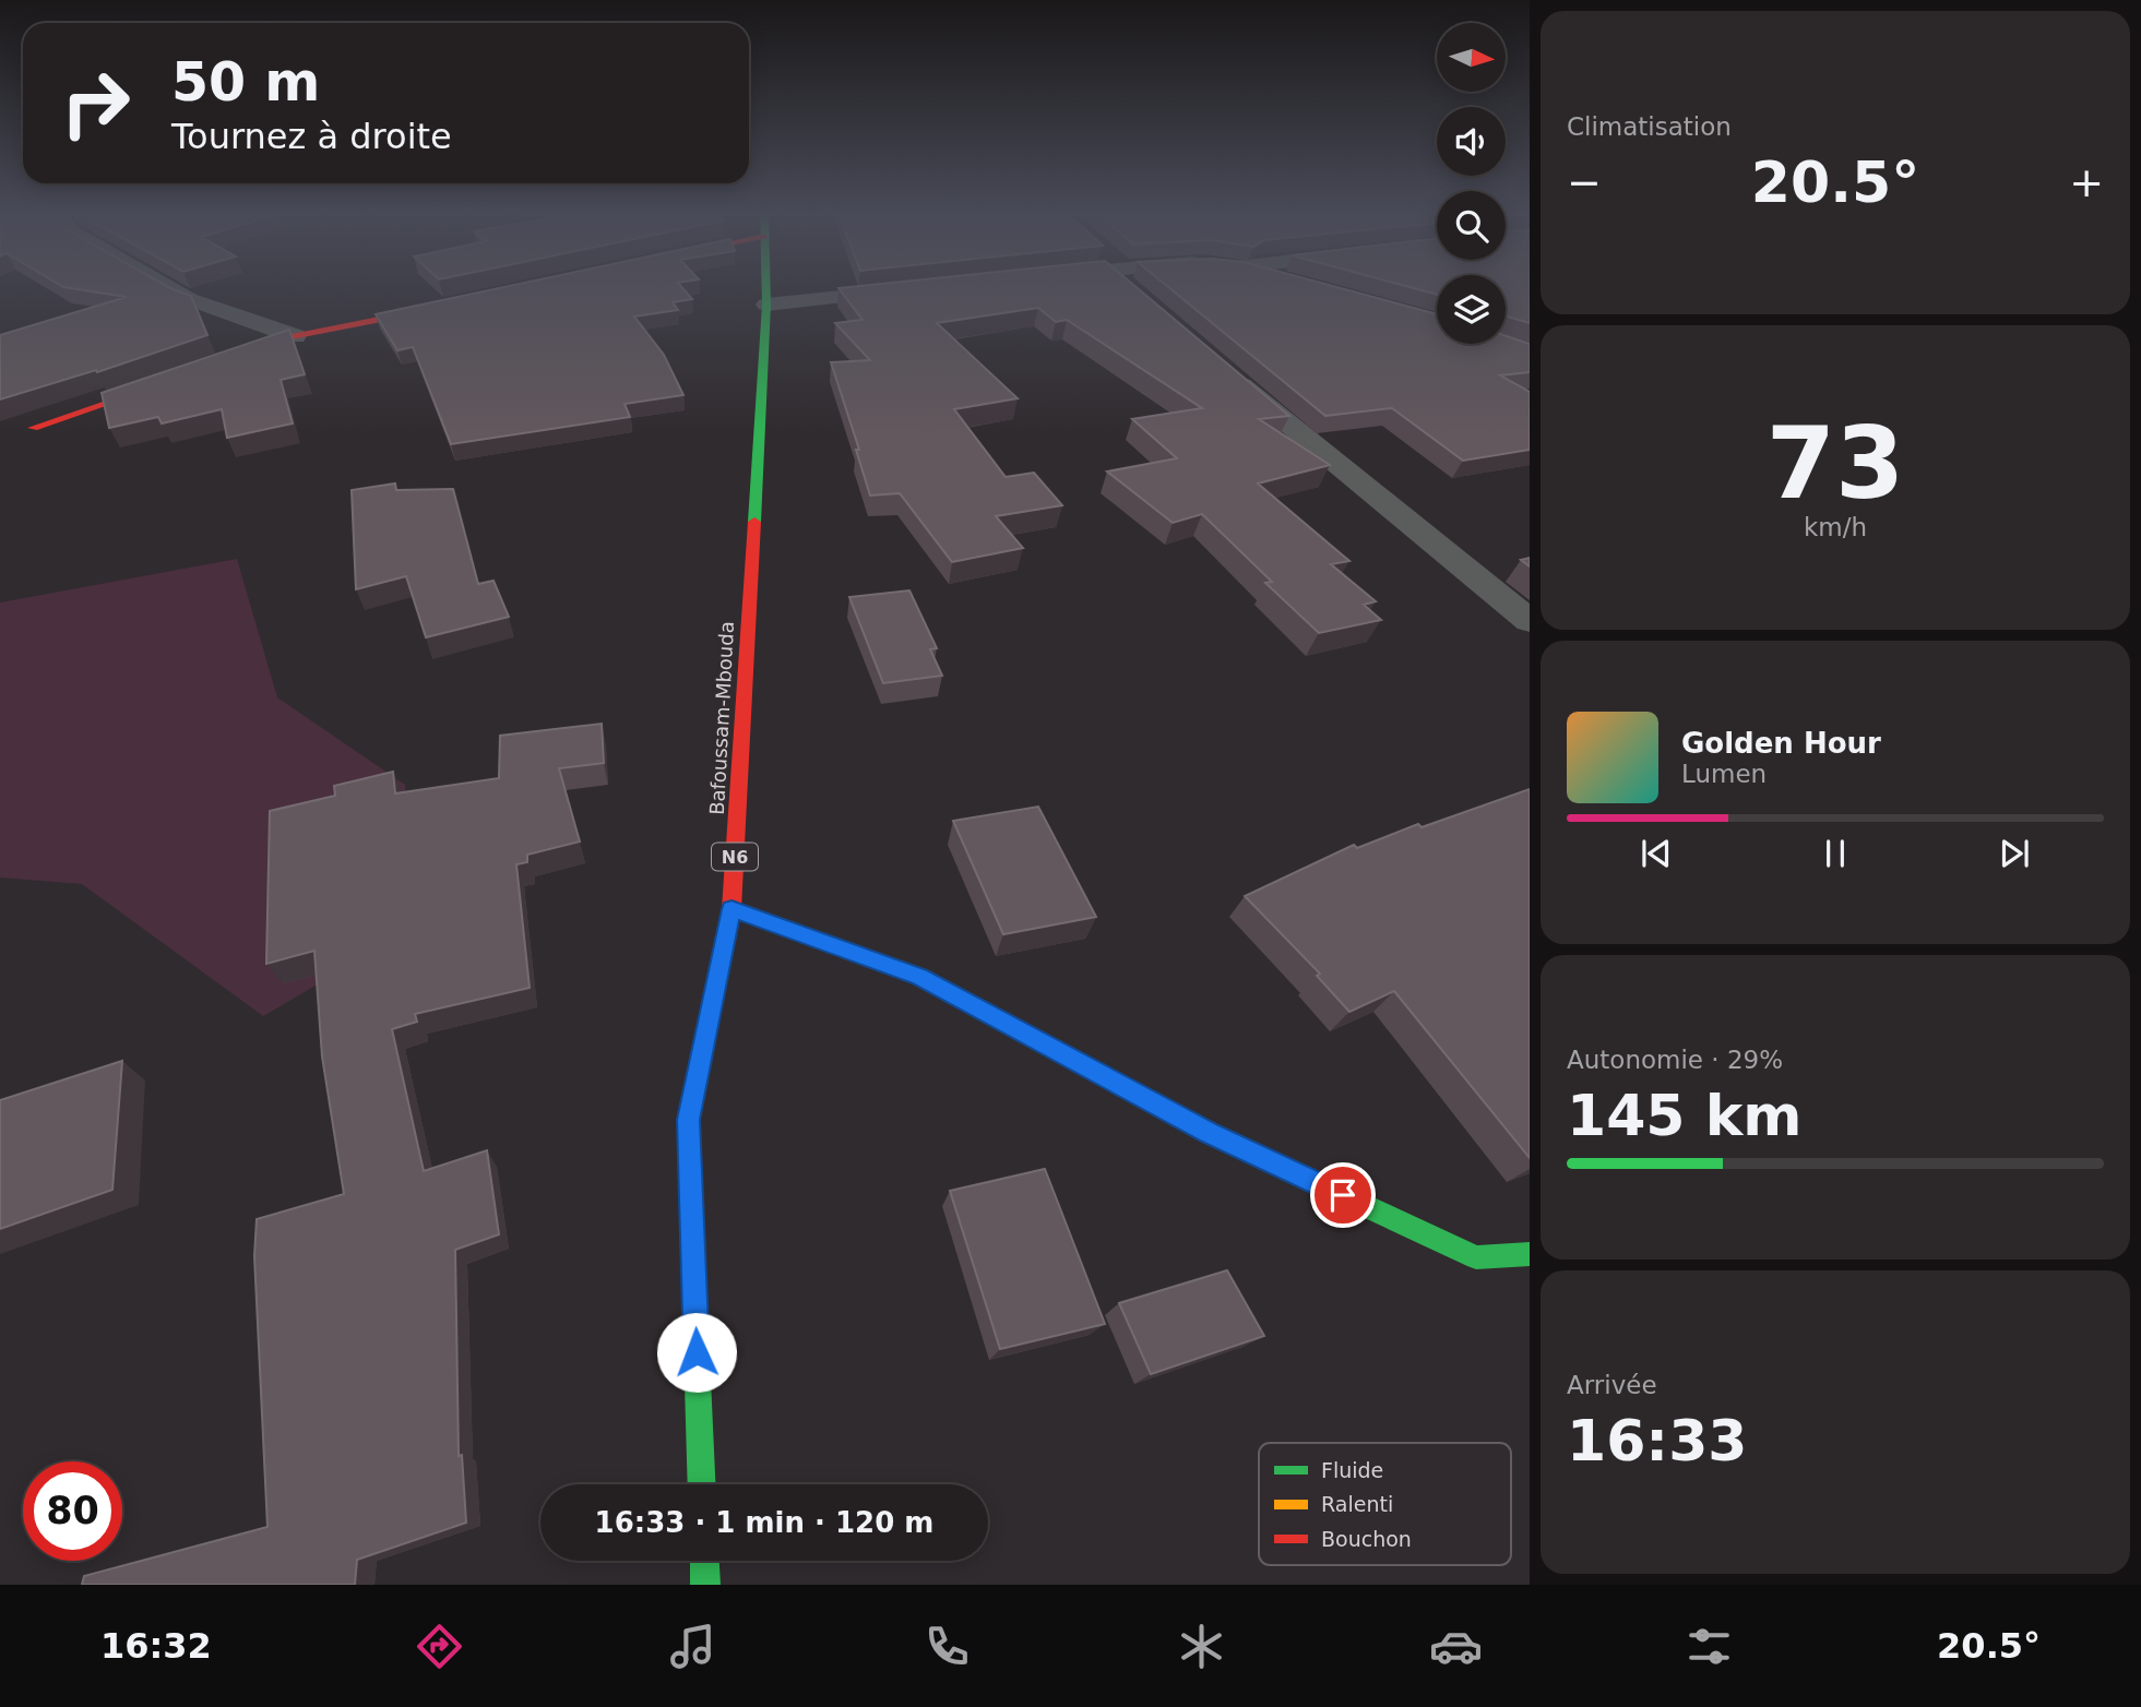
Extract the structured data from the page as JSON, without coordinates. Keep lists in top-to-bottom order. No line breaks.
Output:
{"streets":{"main road":["Bafoussam-Mbouda","N6"]},"legend":["Fluide","Ralenti","Bouchon"],"north":"right","page":{"tile":["Climatisation",["73","km/h"],["Autonomie · 29%","145 km"],["Arrivée","16:33"]],"turn":["50 m","Tournez à droite"],"heat":["−","20.5°","+"],"song":["Golden Hour","Lumen"],"limit":"80","trip":"16:33 · 1 min · 120 m","tabs":["16:32","20.5°"]}}
